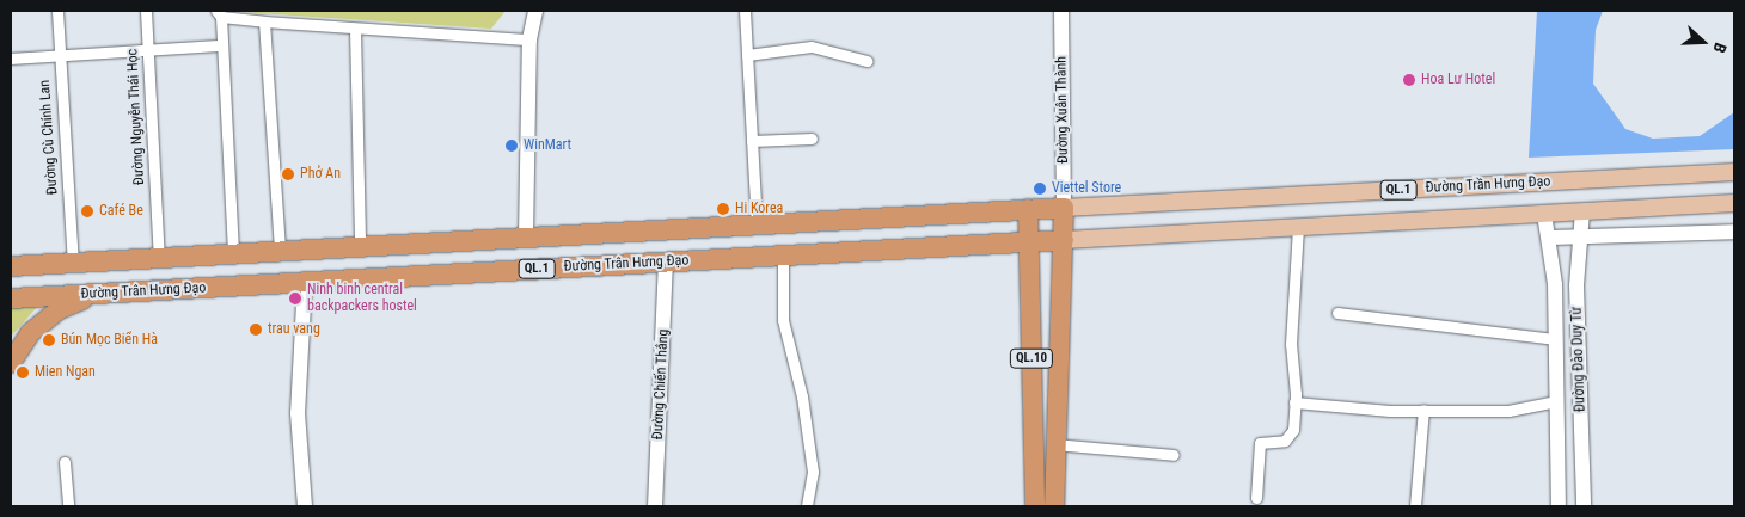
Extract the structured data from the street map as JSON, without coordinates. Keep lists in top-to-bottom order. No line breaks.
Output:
{"streets":{"highway":["QL.1","Đường Trân Hưng Đạo","QL.10"],"main road":["Đường Trần Hưng Đạo"],"street":["Đường Xuân Thành","Đường Nguyễn Thái Học","Đường Cù Chính Lan","Đường Đào Duy Từ","Đường Chiến Thắng"]},"crossings":[["Đường Xuân Thành","Đường Trần Hưng Đạo"],["Đường Xuân Thành","QL.1"],["Đường Nguyễn Thái Học","QL.1"],["Đường Cù Chính Lan","QL.1"],["Đường Trần Hưng Đạo","QL.1"],["QL.1","Đường Trân Hưng Đạo"],["QL.1","QL.10"],["QL.1","Đường Đào Duy Từ"],["Đường Trân Hưng Đạo","QL.10"],["Đường Trân Hưng Đạo","Đường Chiến Thắng"]],"places":["Hoa Lư Hotel","WinMart","Phở An","Viettel Store","Hi Korea","Café Be","Ninh binh central backpackers hostel","trau vang","Bún Mọc Biển Hà","Mien Ngan"],"north":"right"}
